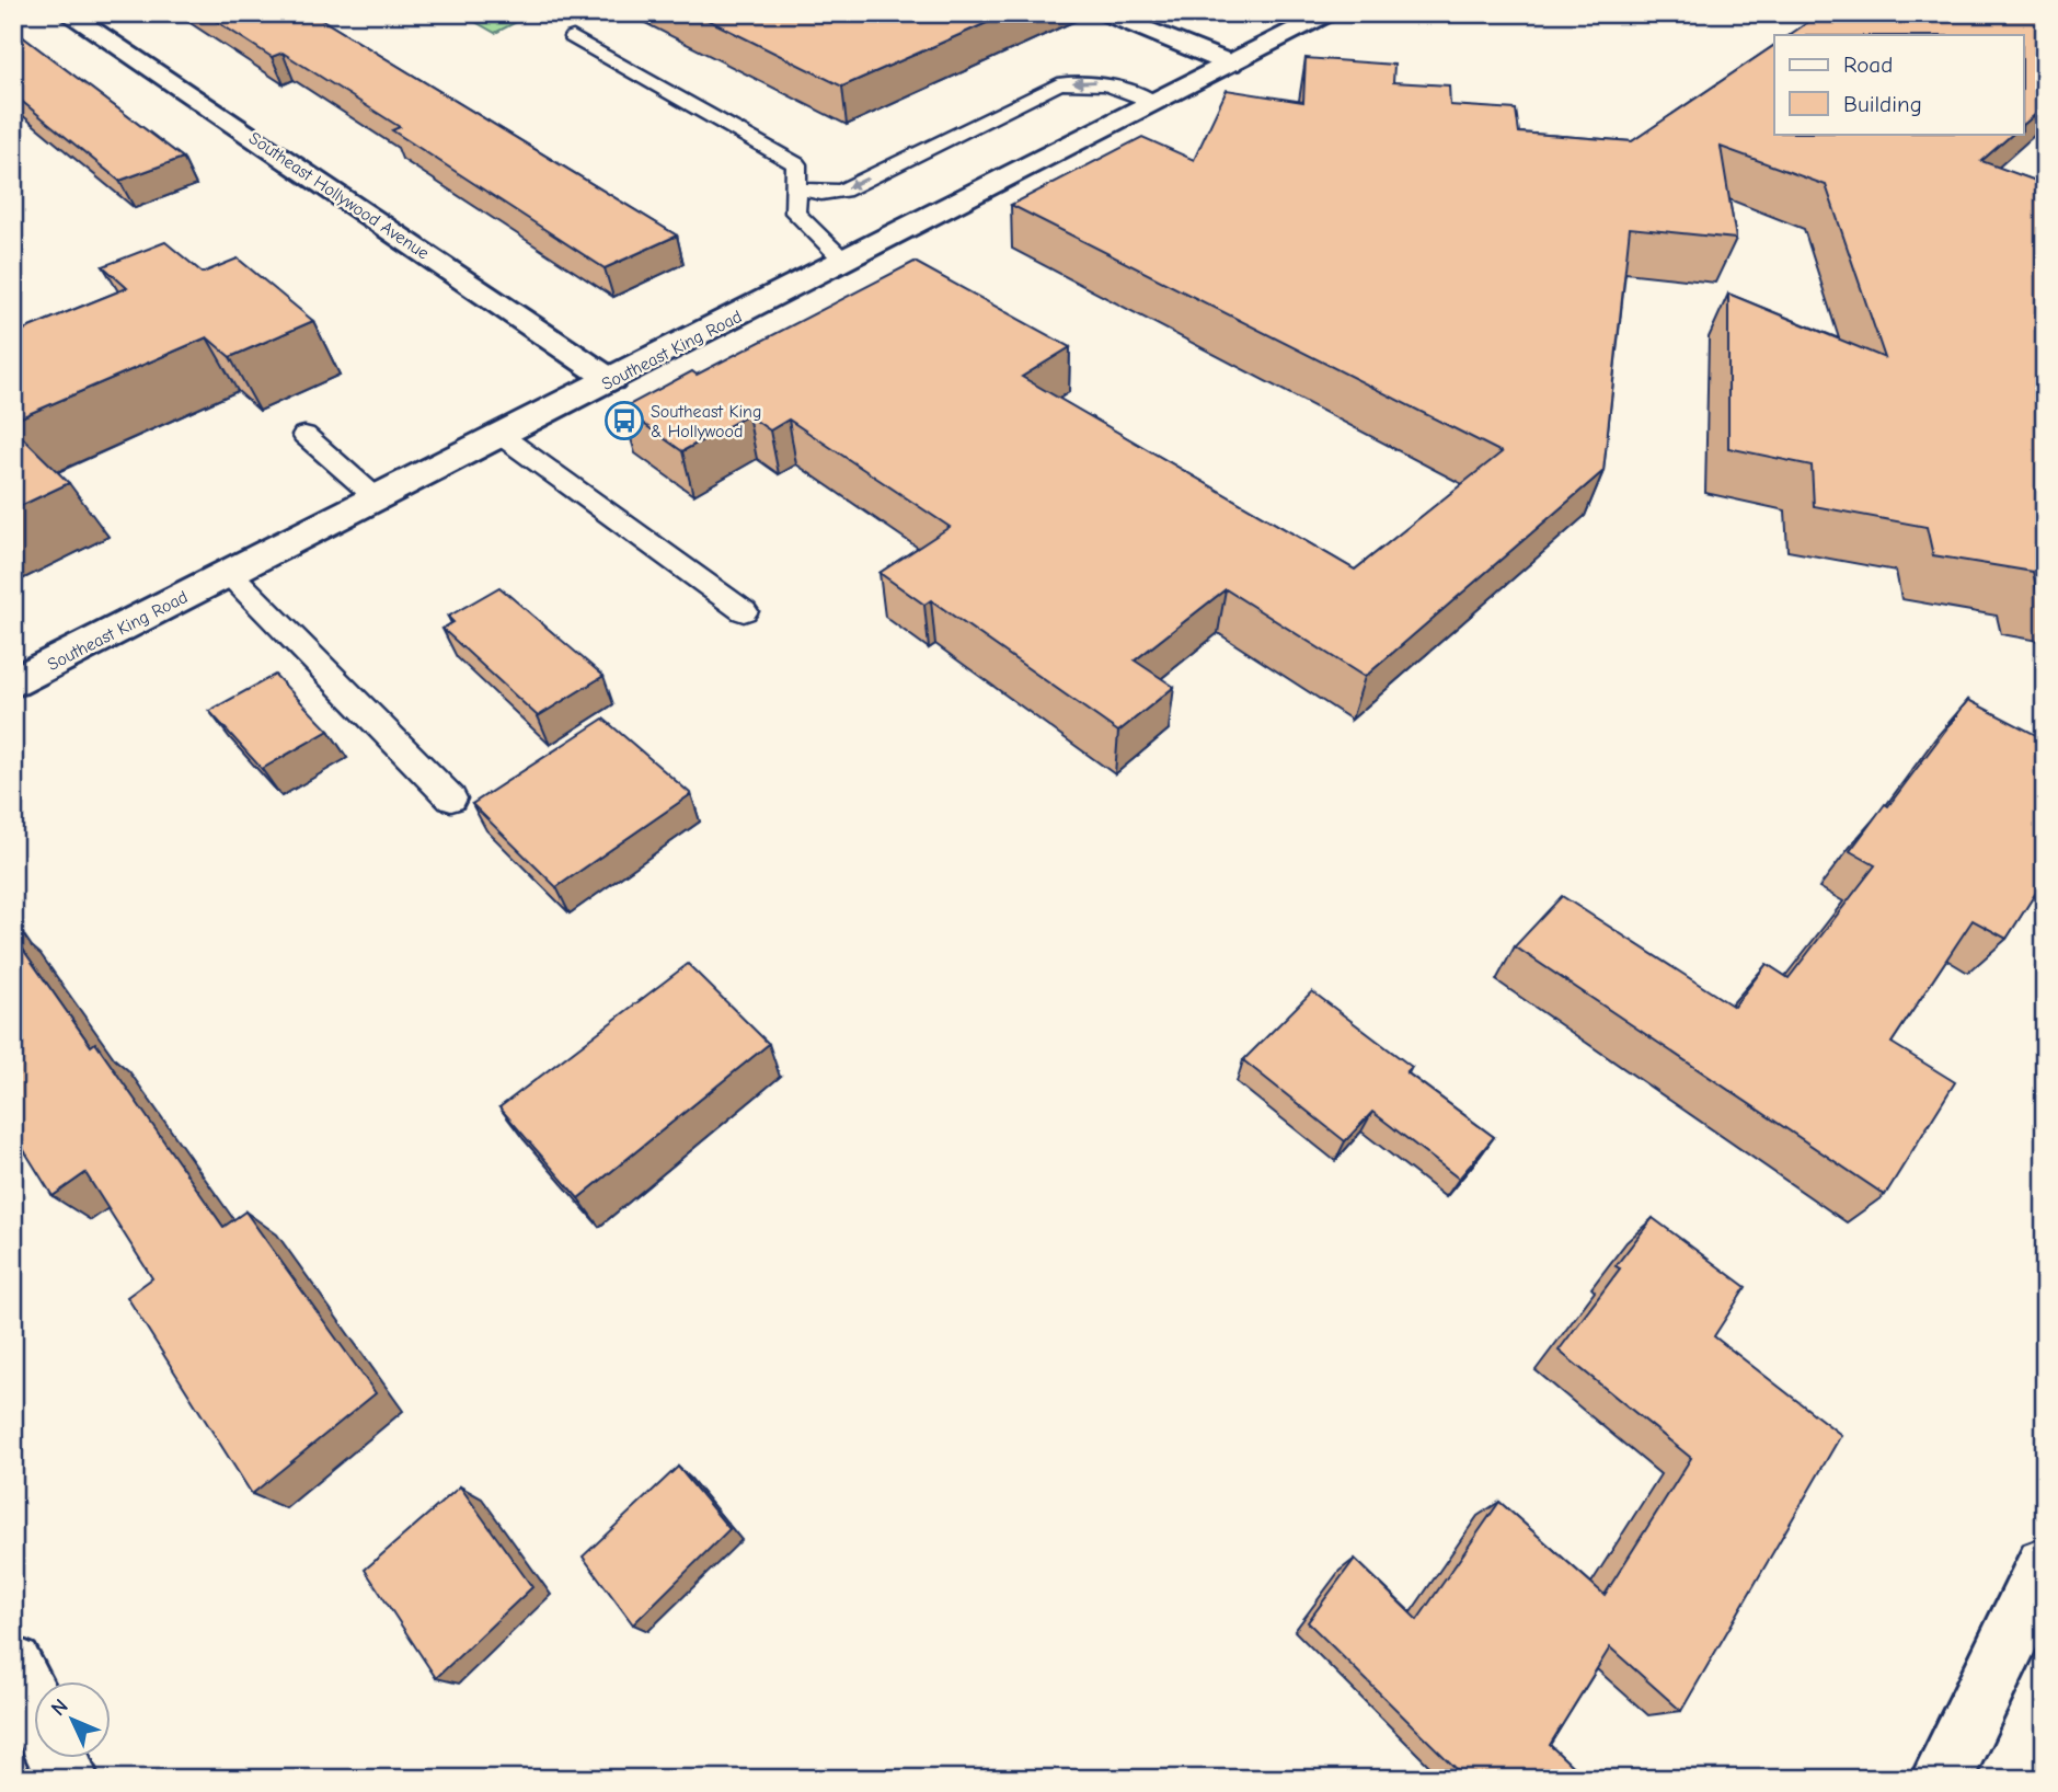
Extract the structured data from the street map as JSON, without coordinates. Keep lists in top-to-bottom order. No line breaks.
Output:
{"streets":{"main road":["Southeast Hollywood Avenue","Southeast King Road"]},"crossings":[["Southeast Hollywood Avenue","Southeast King Road"]],"places":{"bus stop":["Southeast King & Hollywood"]},"legend":["Road","Building"],"north":"top left"}
